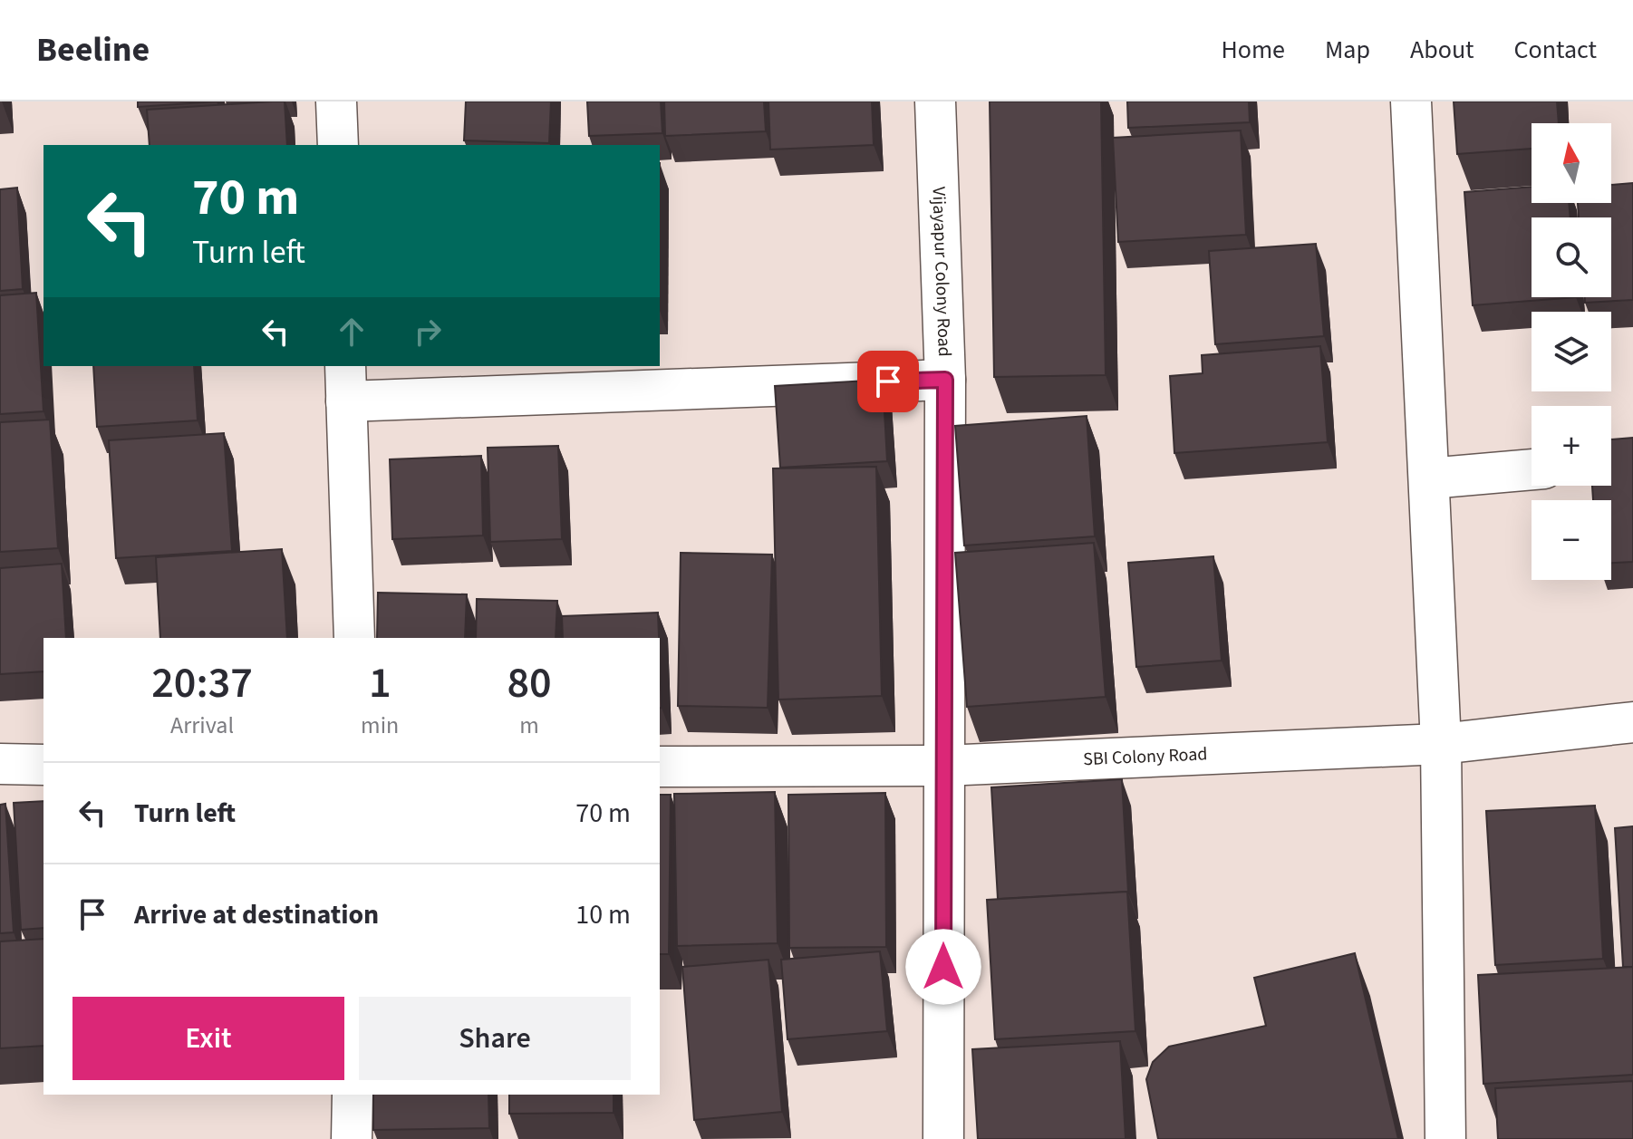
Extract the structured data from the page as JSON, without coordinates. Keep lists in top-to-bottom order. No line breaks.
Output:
{"streets":{"street":["Vijayapur Colony Road","SBI Colony Road"]},"crossings":[["Vijayapur Colony Road","SBI Colony Road"]],"north":"top","page":{"header":"Beeline","nav":["Home","Map","About","Contact"],"map_buttons":["+","−"],"turn":["70 m","Turn left"],"eta":["20:37","Arrival","1","min","80","m"],"list":[{"name":"Turn left","value":"70 m"},{"name":"Arrive at destination","value":"10 m"}],"buttons":["Exit","Share"]}}
